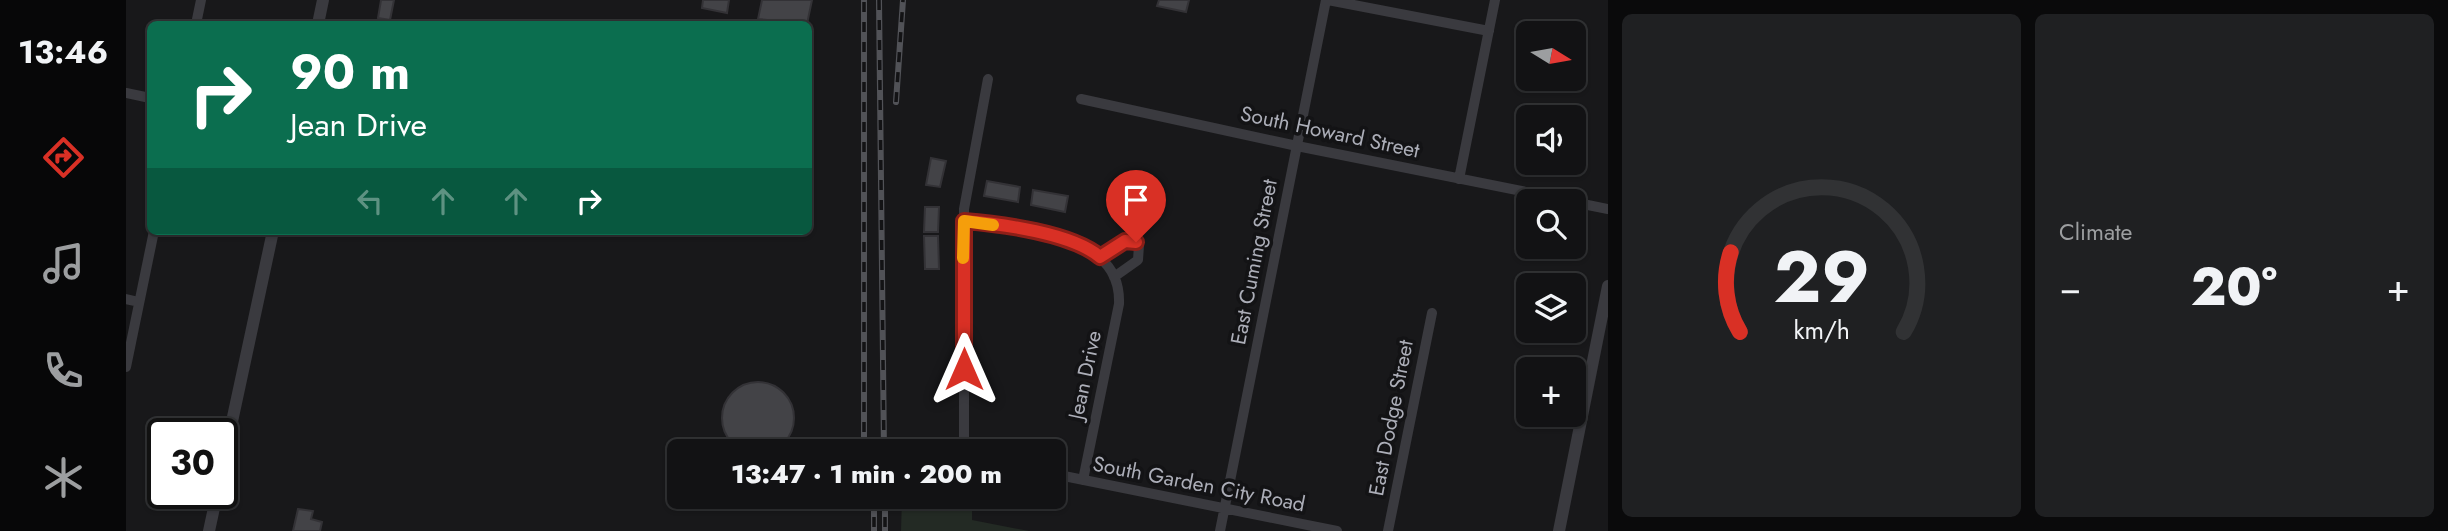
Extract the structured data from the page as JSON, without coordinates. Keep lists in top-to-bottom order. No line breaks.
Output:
{"streets":{"street":["South Howard Street","East Cuming Street","Jean Drive","East Dodge Street","South Garden City Road"]},"crossings":[["South Howard Street","East Cuming Street"],["East Cuming Street","South Garden City Road"],["Jean Drive","South Garden City Road"]],"north":"right","page":{"tabs":"13:46","tile":"Climate","map_buttons":"+","turn":["90 m","Jean Drive"],"heat":["−","20°","+"],"limit":"30","trip":"13:47 · 1 min · 200 m","gauge":["29","km/h"]}}
